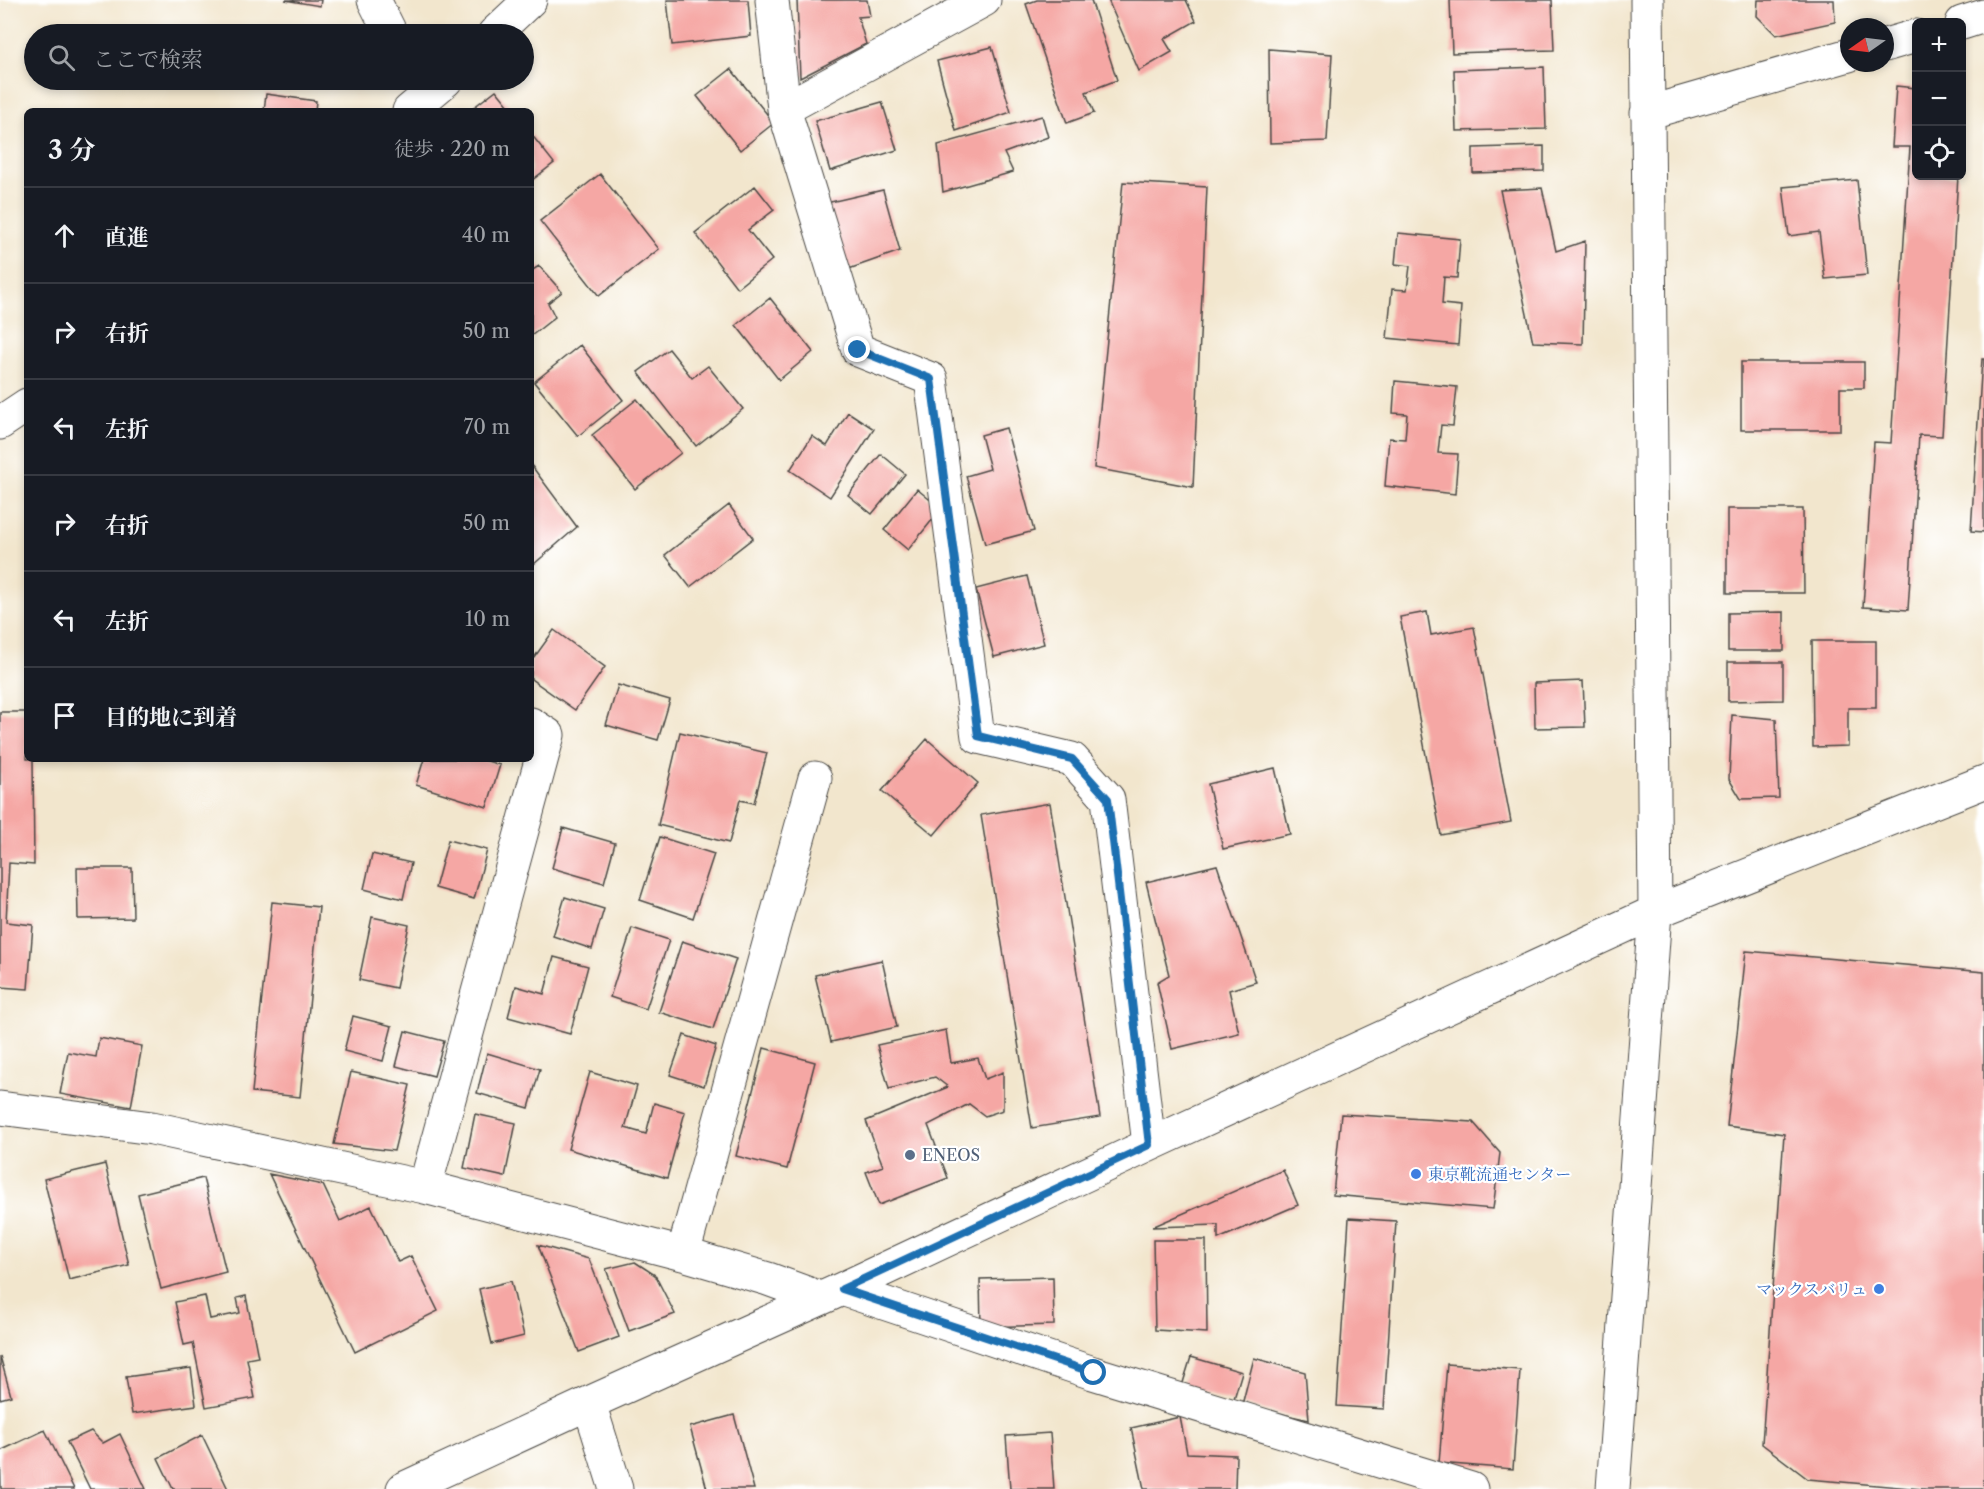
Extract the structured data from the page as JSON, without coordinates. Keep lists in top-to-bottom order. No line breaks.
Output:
{"places":["ENEOS","東京靴流通センター","マックスバリュ"],"north":"left","page":{"map_buttons":["+","−"],"search":"ここで検索","heading":["3 分","徒歩 · 220 m"],"list":[["直進","40 m"],["右折","50 m"],["左折","70 m"],["右折","50 m"],["左折","10 m"],"目的地に到着"]}}
